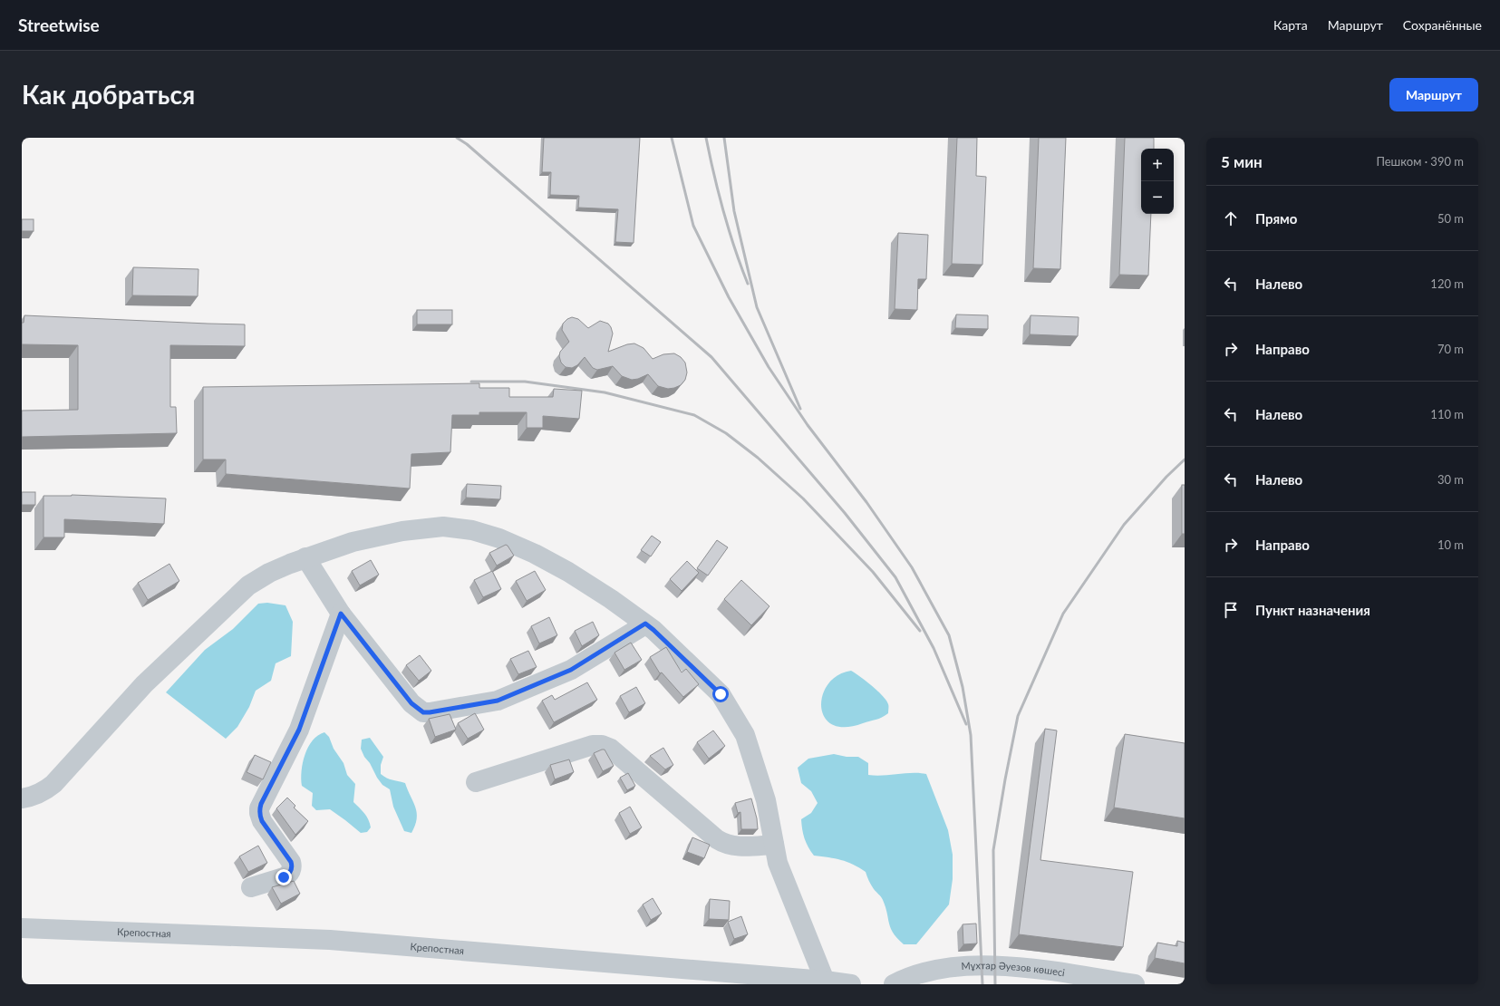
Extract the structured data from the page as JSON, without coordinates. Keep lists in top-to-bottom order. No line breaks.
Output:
{"streets":{"street":["Крепостная","Мұхтар Әуезов көшесі"]},"page":{"header":"Streetwise","nav":["Карта","Маршрут","Сохранённые"],"buttons":"Маршрут","title":"Как добраться","heading":["5 мин","Пешком · 390 m"],"map_buttons":["+","−"],"list":[["Прямо","50 m"],["Налево","120 m"],["Направо","70 m"],["Налево","110 m"],["Налево","30 m"],["Направо","10 m"],"Пункт назначения"]}}
